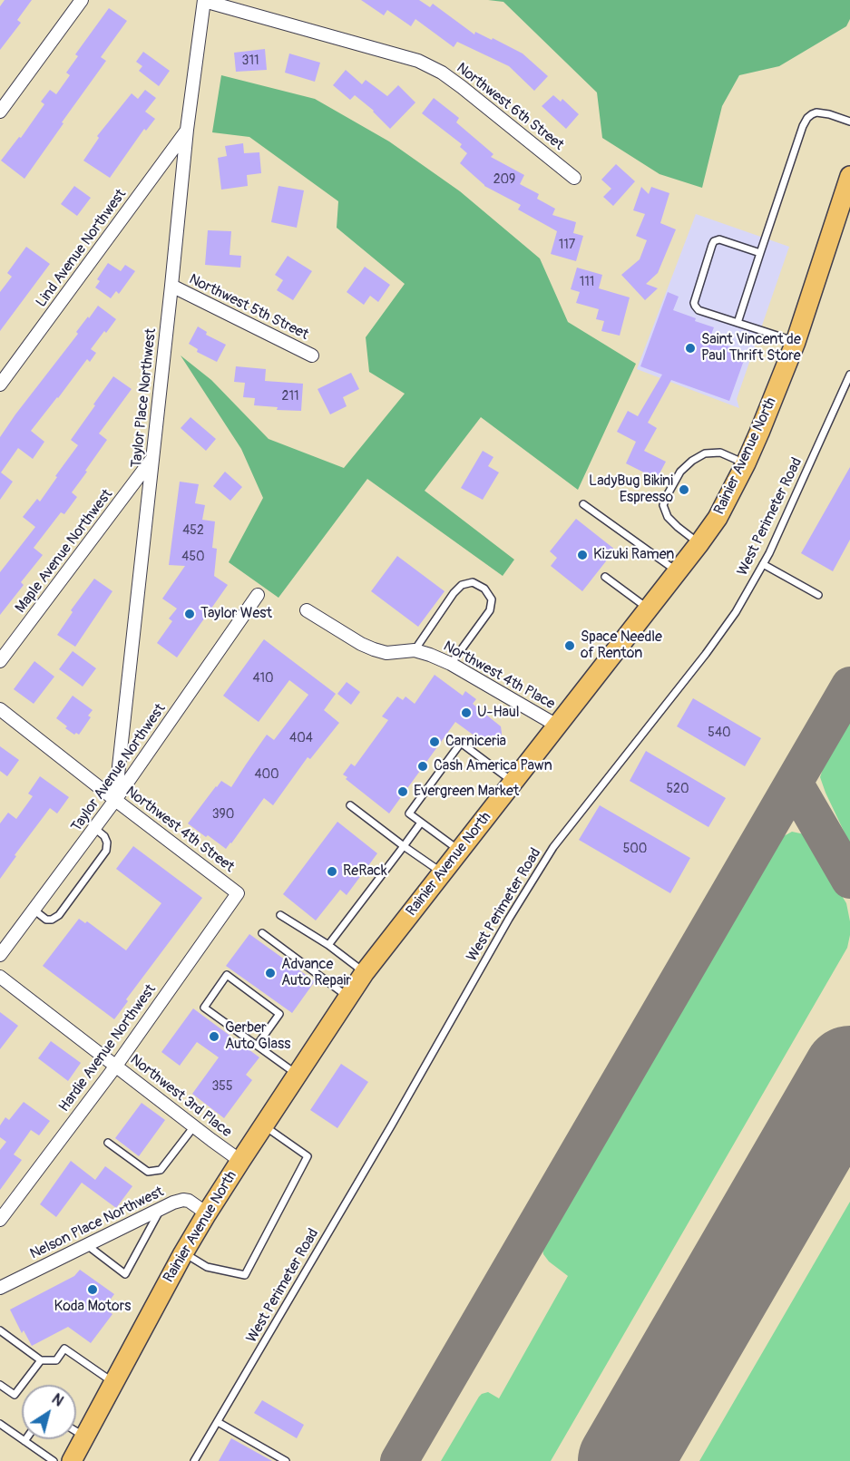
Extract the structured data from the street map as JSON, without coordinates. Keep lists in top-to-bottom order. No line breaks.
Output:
{"streets":{"main road":["Rainier Avenue North"],"street":["Northwest 6th Street","Lind Avenue Northwest","Northwest 5th Street","Taylor Place Northwest","Maple Avenue Northwest","Northwest 4th Place","Taylor Avenue Northwest","Northwest 4th Street","Hardie Avenue Northwest","Northwest 3rd Place","Nelson Place Northwest"],"lane":["West Perimeter Road"]},"crossings":[["Northwest 6th Street","Taylor Place Northwest"],["Lind Avenue Northwest","Taylor Place Northwest"],["Northwest 5th Street","Taylor Place Northwest"],["Taylor Place Northwest","Maple Avenue Northwest"],["Taylor Place Northwest","Taylor Avenue Northwest"],["Taylor Place Northwest","Northwest 4th Street"],["Rainier Avenue North","Northwest 4th Place"],["Rainier Avenue North","Northwest 3rd Place"],["Rainier Avenue North","Nelson Place Northwest"],["Taylor Avenue Northwest","Northwest 4th Street"],["Northwest 4th Street","Hardie Avenue Northwest"],["Hardie Avenue Northwest","Northwest 3rd Place"]],"places":["Saint Vincent de Paul Thrift Store","LadyBug Bikini Espresso","Kizuki Ramen","Taylor West","Space Needle of Renton","U-Haul","Carniceria","Cash America Pawn","Evergreen Market","ReRack","Advance Auto Repair","Gerber Auto Glass","Koda Motors"],"house_numbers":["311","209","117","111","211","452","450","410","540","404","400","520","390","500","355"],"north":"top right"}
